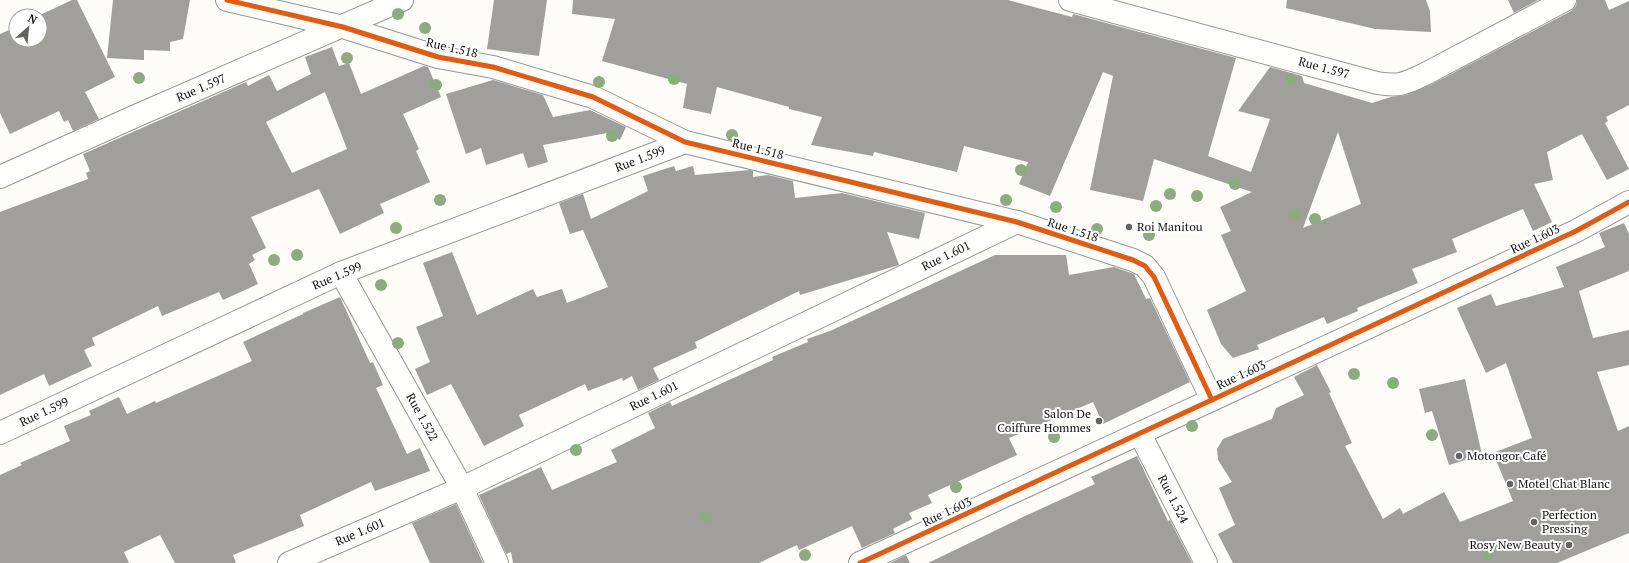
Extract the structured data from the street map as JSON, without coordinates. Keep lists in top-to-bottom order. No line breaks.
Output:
{"streets":{"street":["Rue 1.518","Rue 1.597","Rue 1.599","Rue 1.603","Rue 1.601","Rue 1.522","Rue 1.524"]},"crossings":[["Rue 1.518","Rue 1.597"],["Rue 1.518","Rue 1.599"],["Rue 1.518","Rue 1.603"],["Rue 1.518","Rue 1.601"],["Rue 1.599","Rue 1.522"],["Rue 1.603","Rue 1.524"],["Rue 1.601","Rue 1.522"]],"places":["Roi Manitou","Salon De Coiffure Hommes","Motongor Café","Motel Chat Blanc","Perfection Pressing","Rosy New Beauty"],"north":"top right"}
